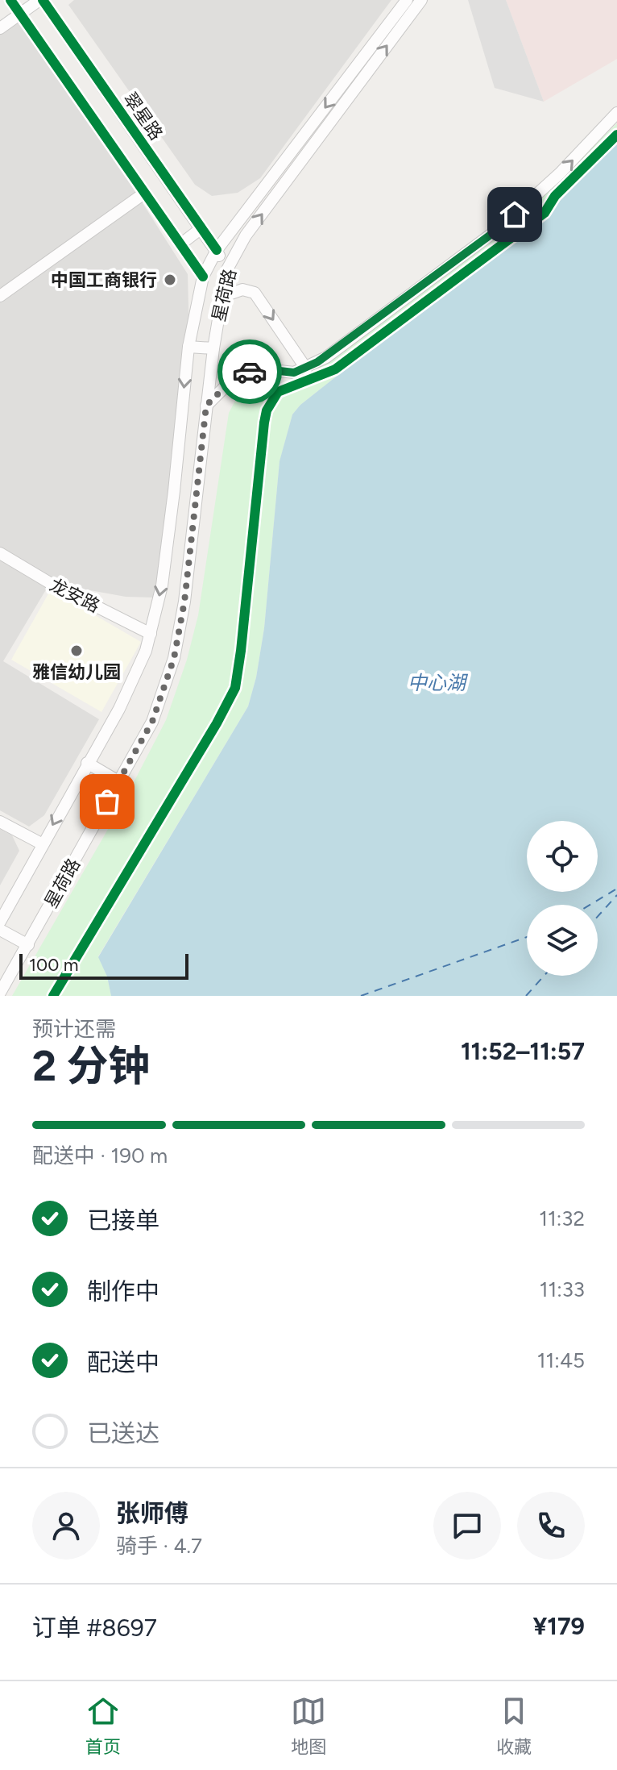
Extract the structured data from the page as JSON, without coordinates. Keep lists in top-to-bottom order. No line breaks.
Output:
{"streets":{"street":["翠星路","星荷路","龙安路"]},"crossings":[["翠星路","星荷路"],["星荷路","龙安路"]],"water":["中心湖"],"places":["中国工商银行","雅信幼儿园"],"scale_bar":"100 m","page":{"scale":"100 m","heading":["2 分钟","预计还需","11:52–11:57"],"panel":["张师傅","骑手 · 4.7","订单 #8697","¥179"],"bar":"配送中 · 190 m","list":[["已接单","11:32"],["制作中","11:33"],["配送中","11:45"],"已送达"],"tabs":["首页","地图","收藏"]}}
